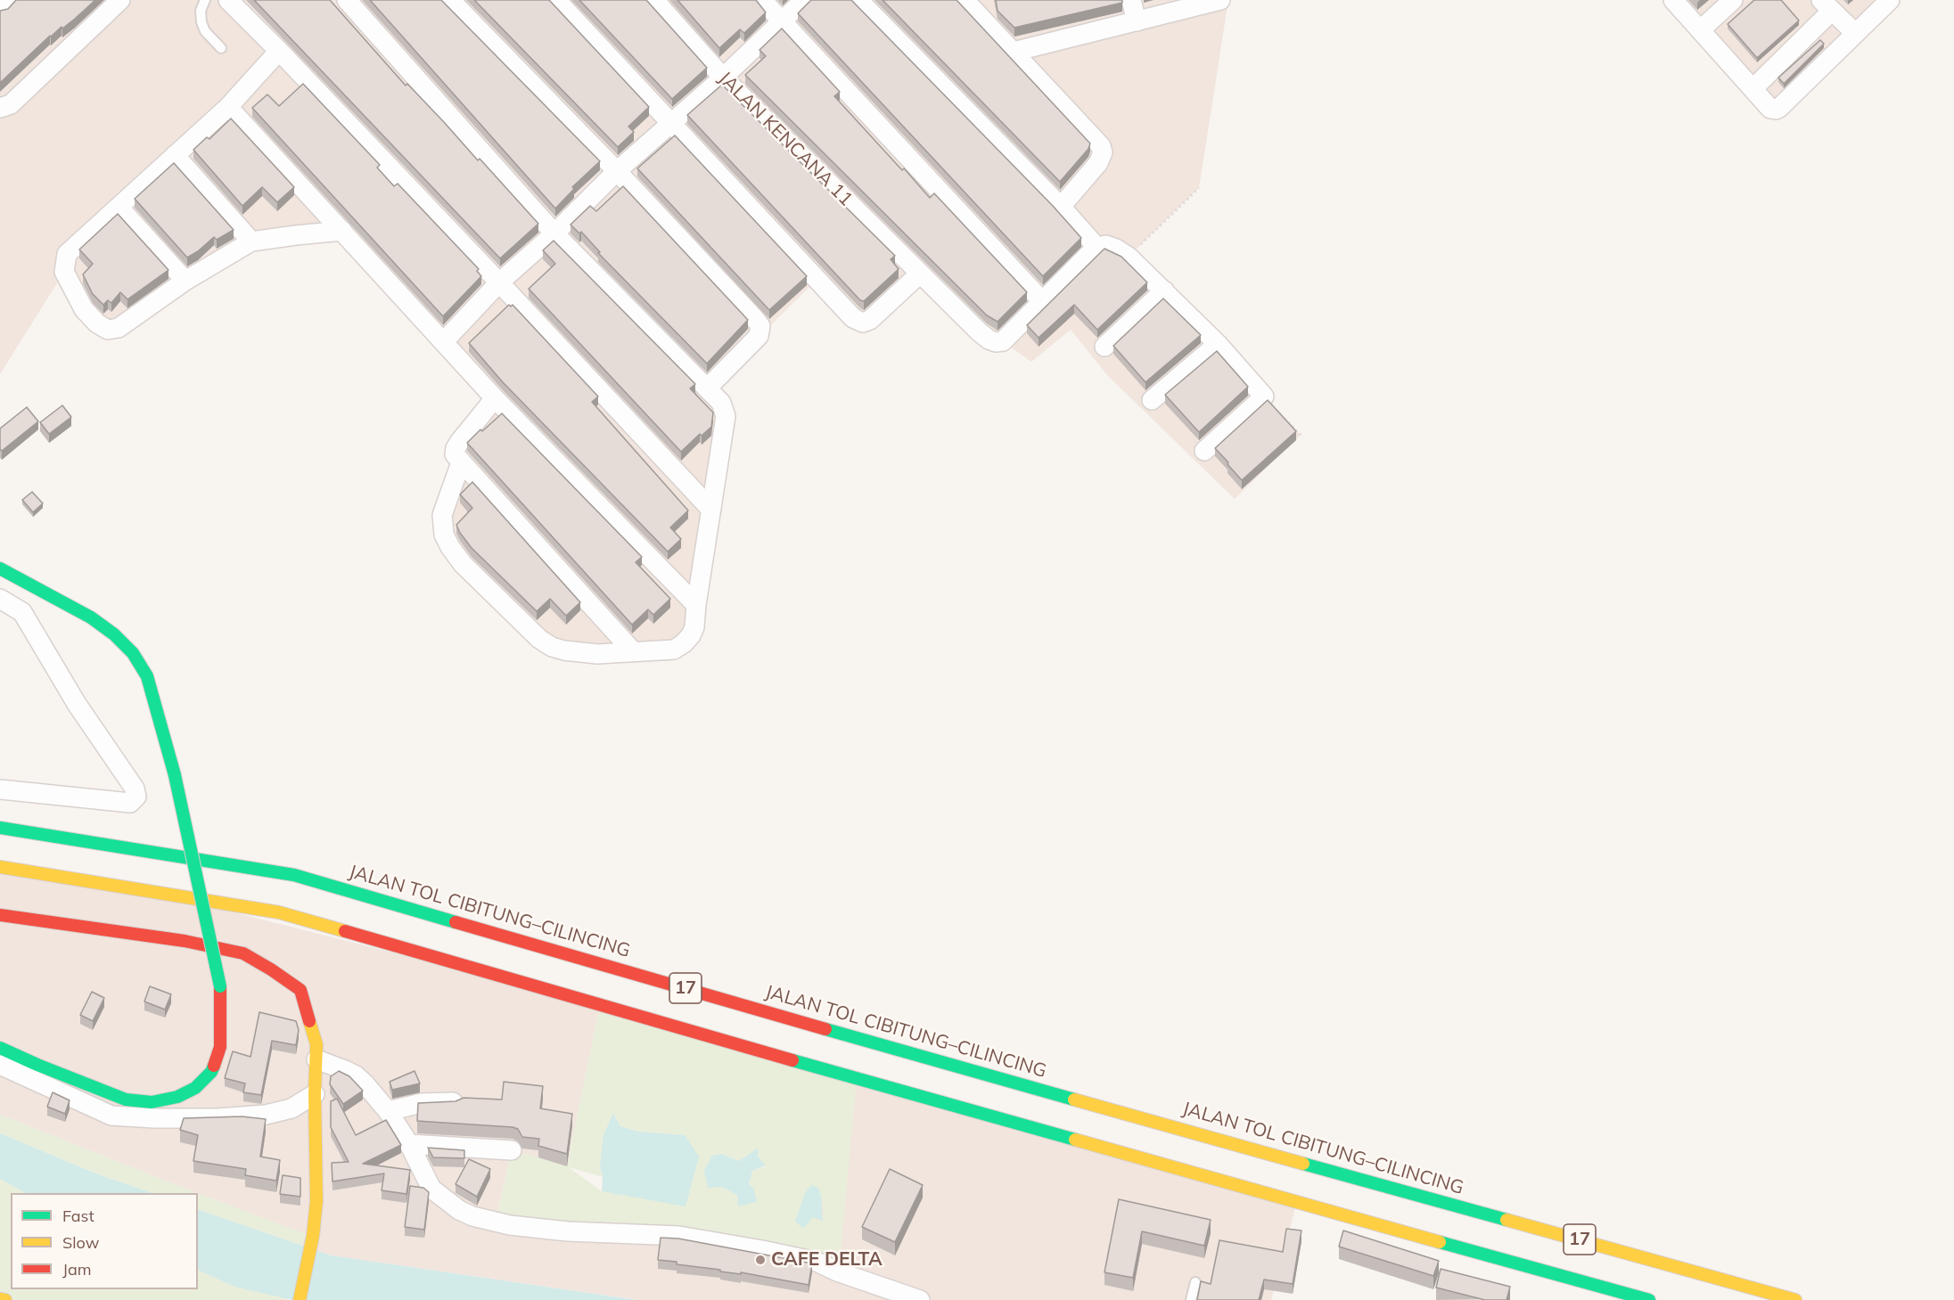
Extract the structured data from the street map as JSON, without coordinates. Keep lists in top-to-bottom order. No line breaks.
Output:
{"streets":{"main road":["JALAN TOL CIBITUNG–CILINCING","17"],"street":["JALAN KENCANA 11"]},"places":["CAFE DELTA"],"legend":["Fast","Slow","Jam"]}
